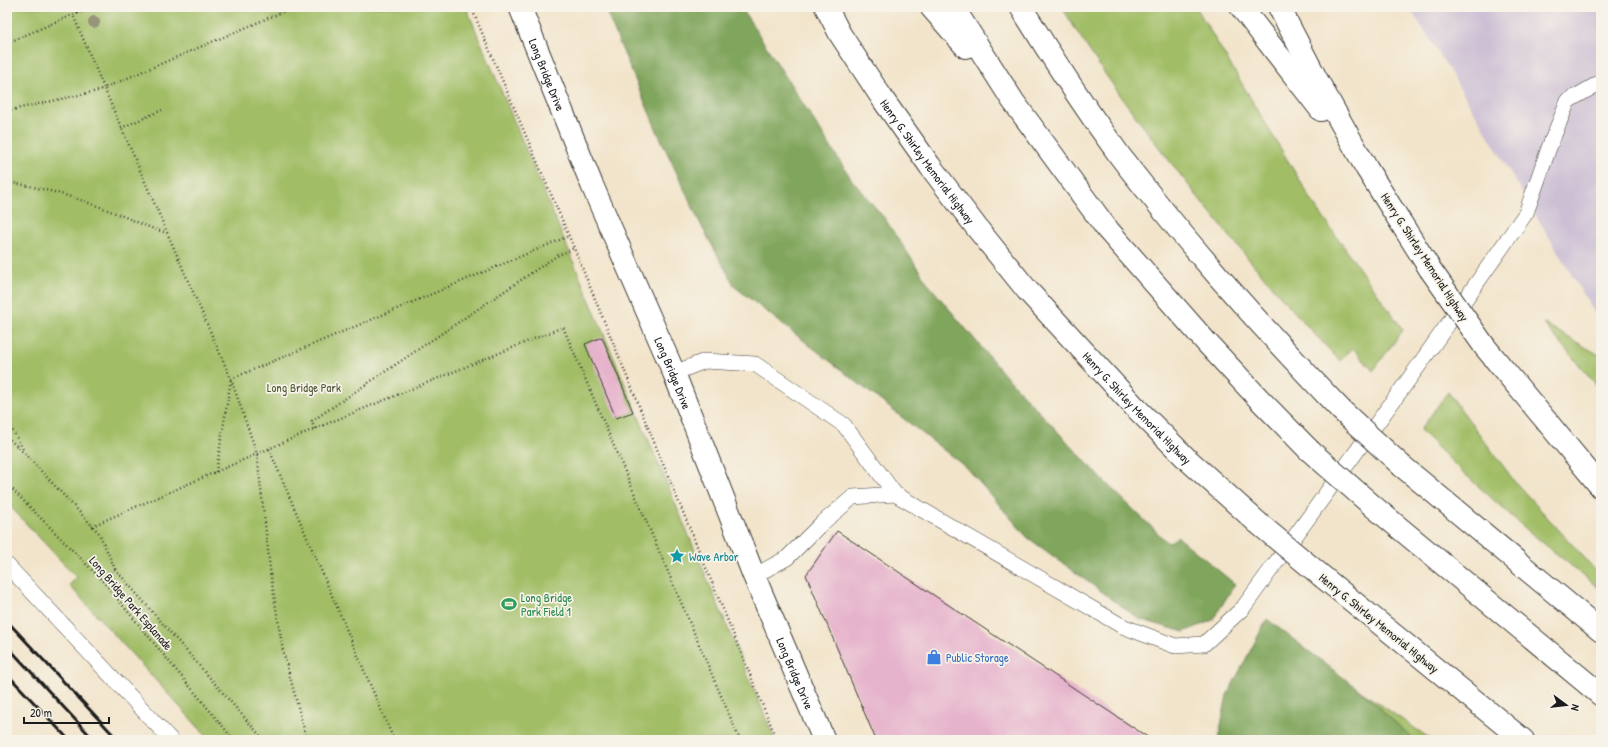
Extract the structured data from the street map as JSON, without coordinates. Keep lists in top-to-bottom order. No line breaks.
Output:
{"streets":{"main road":["Long Bridge Drive","Henry G. Shirley Memorial Highway"],"path":["Long Bridge Park Esplanade"]},"parks":["Long Bridge Park"],"places":{"place":["Wave Arbor"],"sports":["Long Bridge Park Field 1"],"shop":["Public Storage"]},"scale_bar":"20 m","north":"right"}
